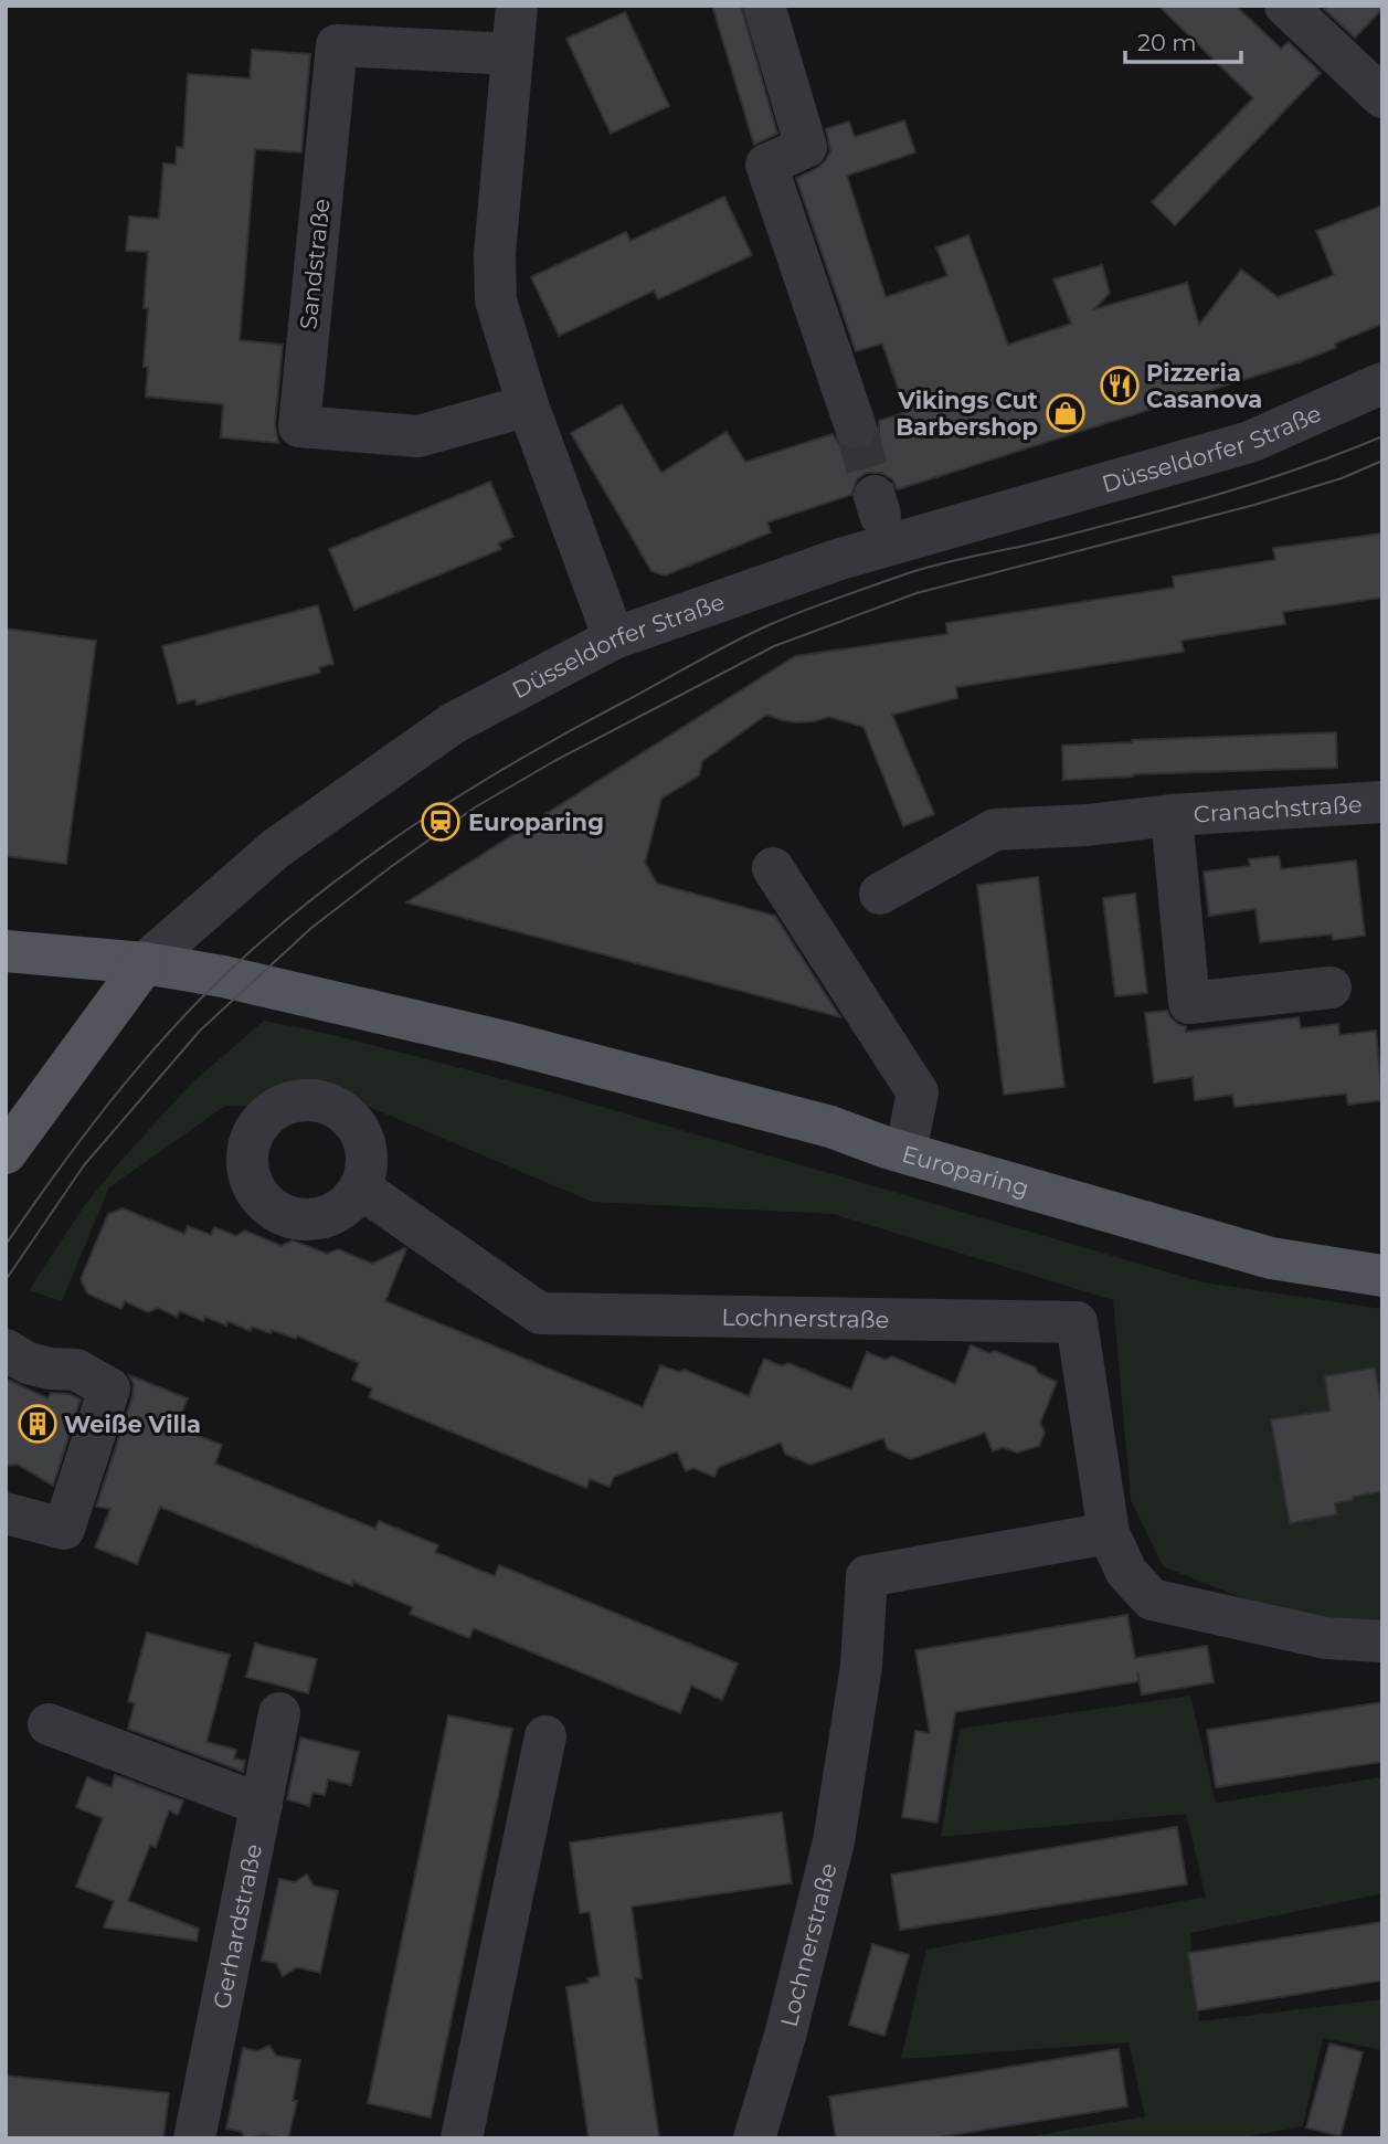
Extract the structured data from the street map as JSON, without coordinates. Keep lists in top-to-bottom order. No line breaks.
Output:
{"streets":{"main road":["Düsseldorfer Straße","Europaring"],"street":["Sandstraße","Cranachstraße","Lochnerstraße","Gerhardstraße"]},"crossings":[["Düsseldorfer Straße","Europaring"]],"places":{"restaurant":["Pizzeria Casanova"],"shop":["Vikings Cut Barbershop"],"station":["Europaring"],"building":["Weiße Villa"]},"scale_bar":"20 m"}
